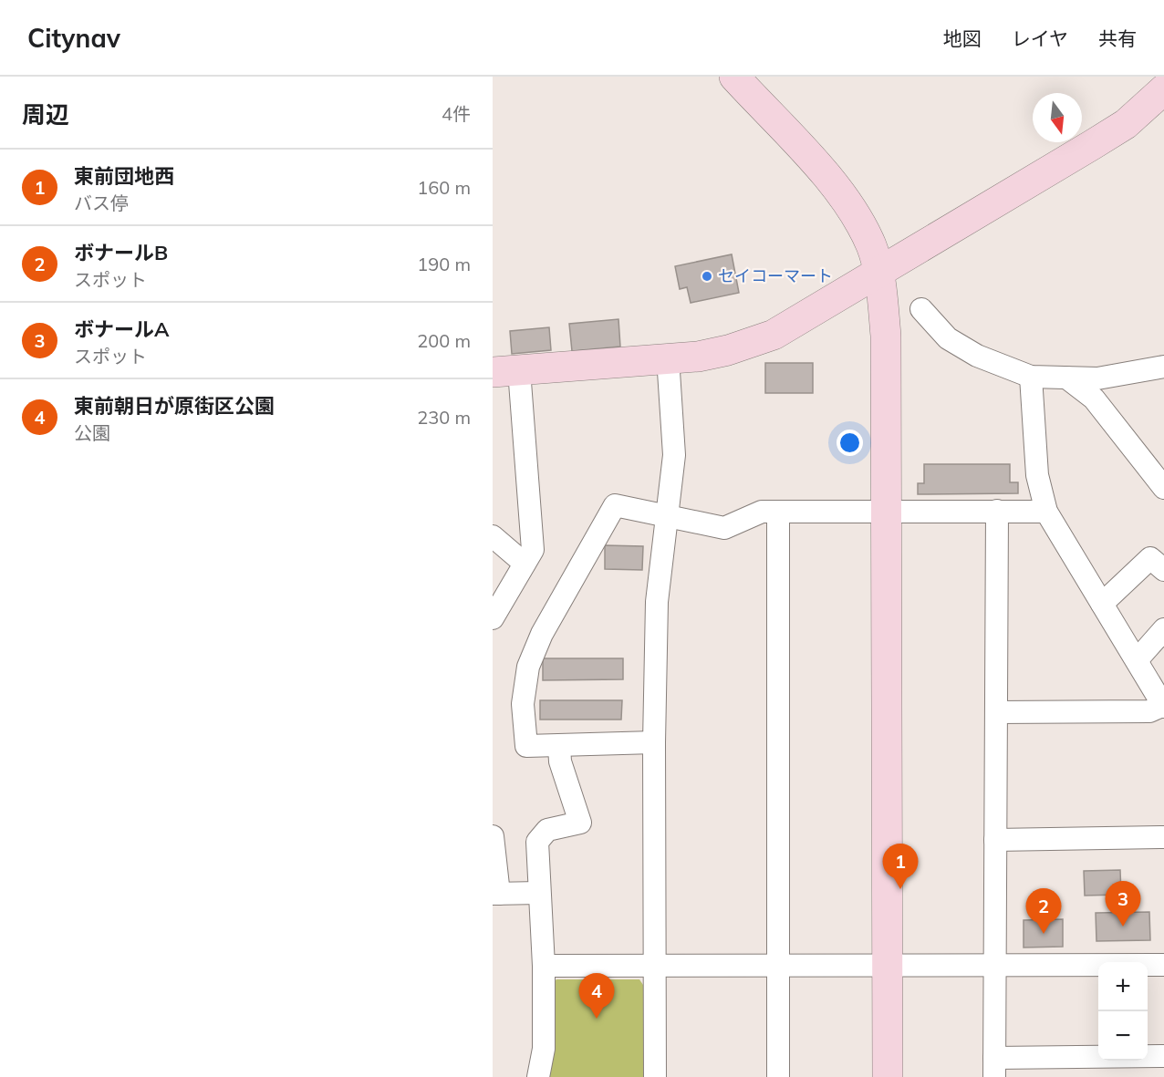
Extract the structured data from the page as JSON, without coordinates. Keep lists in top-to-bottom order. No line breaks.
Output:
{"places":["セイコーマート"],"north":"bottom","page":{"header":"Citynav","nav":["地図","レイヤ","共有"],"heading":["周辺","4件"],"list":[{"mark":"1","name":"東前団地西","note":"バス停","value":"160 m"},{"mark":"2","name":"ボナールB","note":"スポット","value":"190 m"},{"mark":"3","name":"ボナールA","note":"スポット","value":"200 m"},{"mark":"4","name":"東前朝日が原街区公園","note":"公園","value":"230 m"}],"pins":["1","3","2","4"],"map_buttons":["+","−"]}}
